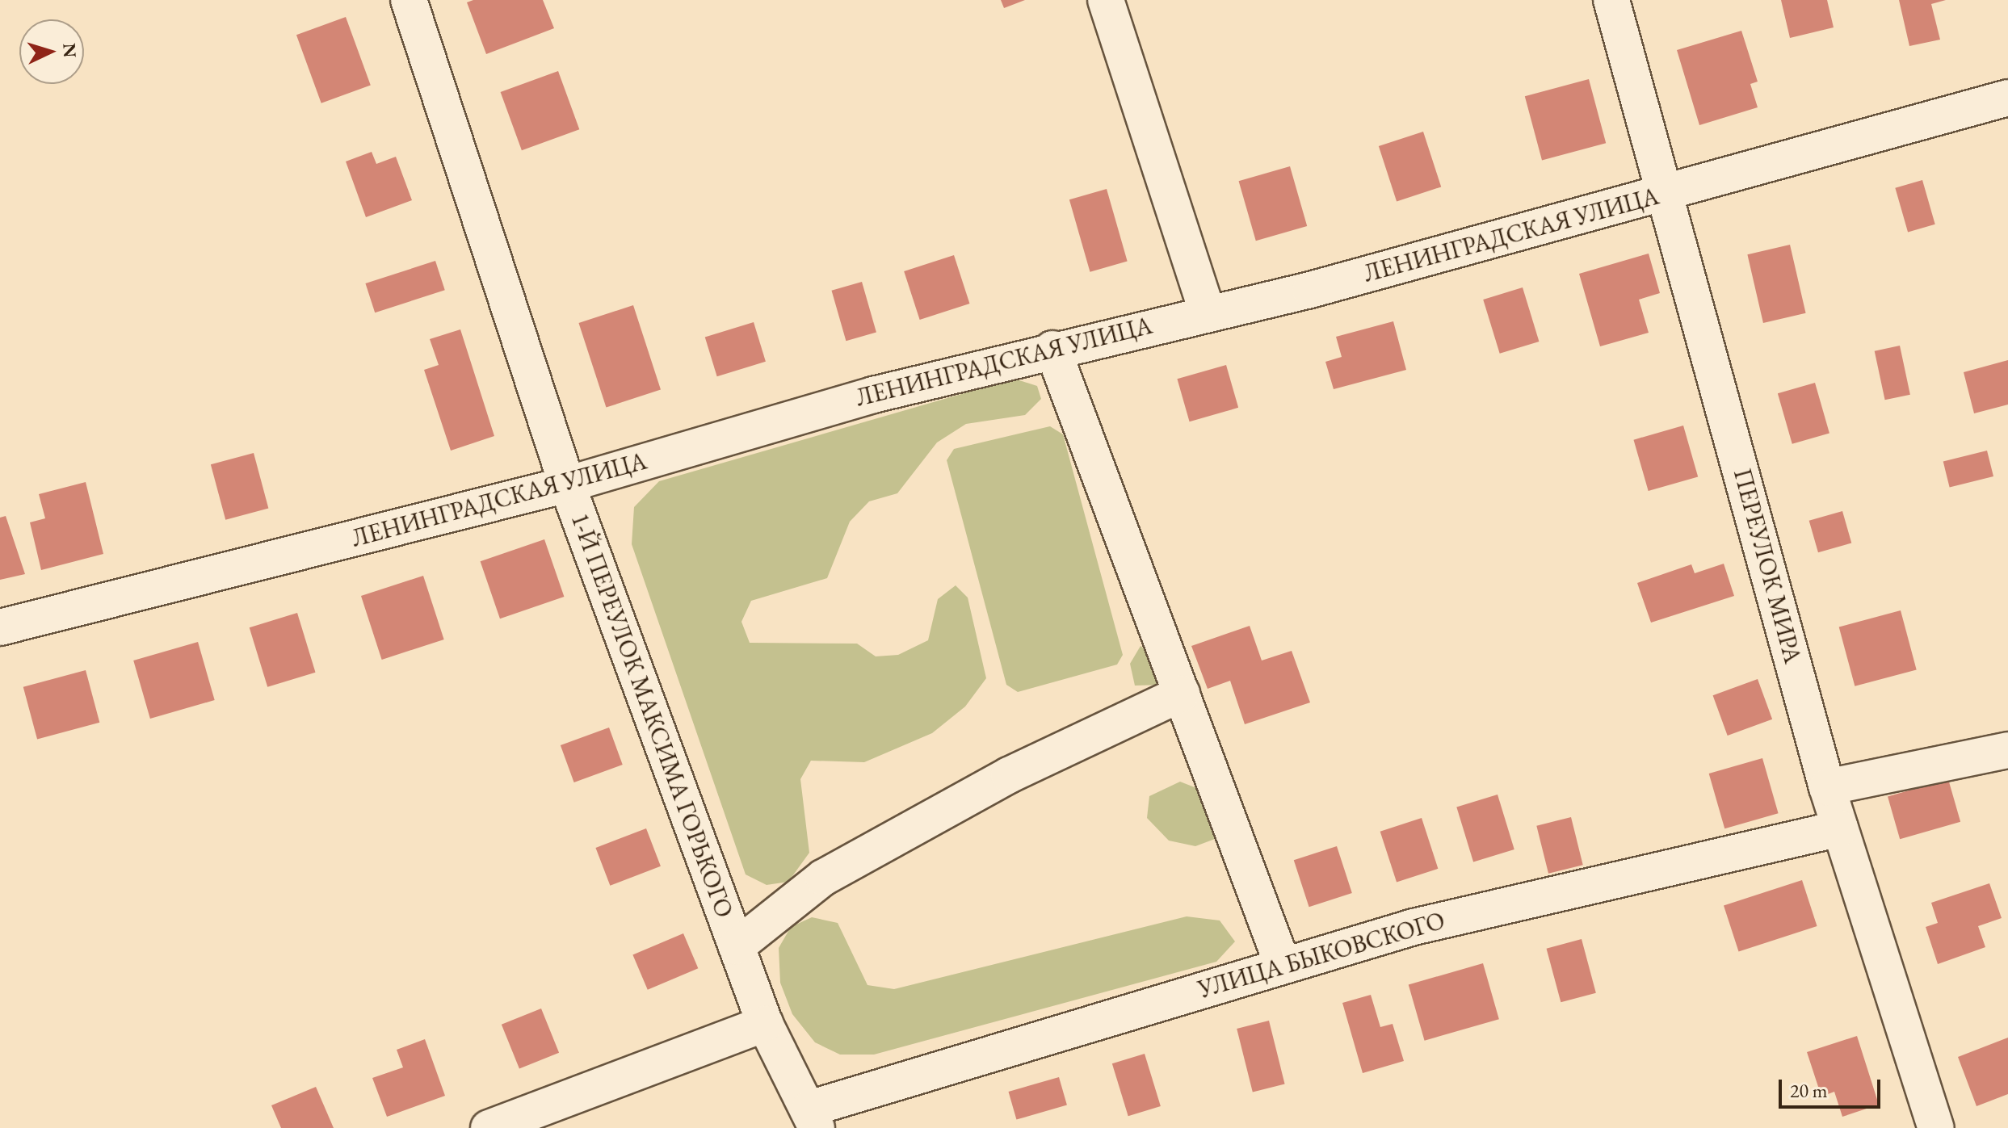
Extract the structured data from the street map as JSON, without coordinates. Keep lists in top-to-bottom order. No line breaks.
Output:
{"streets":{"street":["ЛЕНИНГРАДСКАЯ УЛИЦА","ПЕРЕУЛОК МИРА","1-Й ПЕРЕУЛОК МАКСИМА ГОРЬКОГО","УЛИЦА БЫКОВСКОГО"]},"crossings":[["ЛЕНИНГРАДСКАЯ УЛИЦА","ПЕРЕУЛОК МИРА"],["ЛЕНИНГРАДСКАЯ УЛИЦА","1-Й ПЕРЕУЛОК МАКСИМА ГОРЬКОГО"],["ПЕРЕУЛОК МИРА","УЛИЦА БЫКОВСКОГО"],["1-Й ПЕРЕУЛОК МАКСИМА ГОРЬКОГО","УЛИЦА БЫКОВСКОГО"]],"scale_bar":"20 m","north":"right"}
